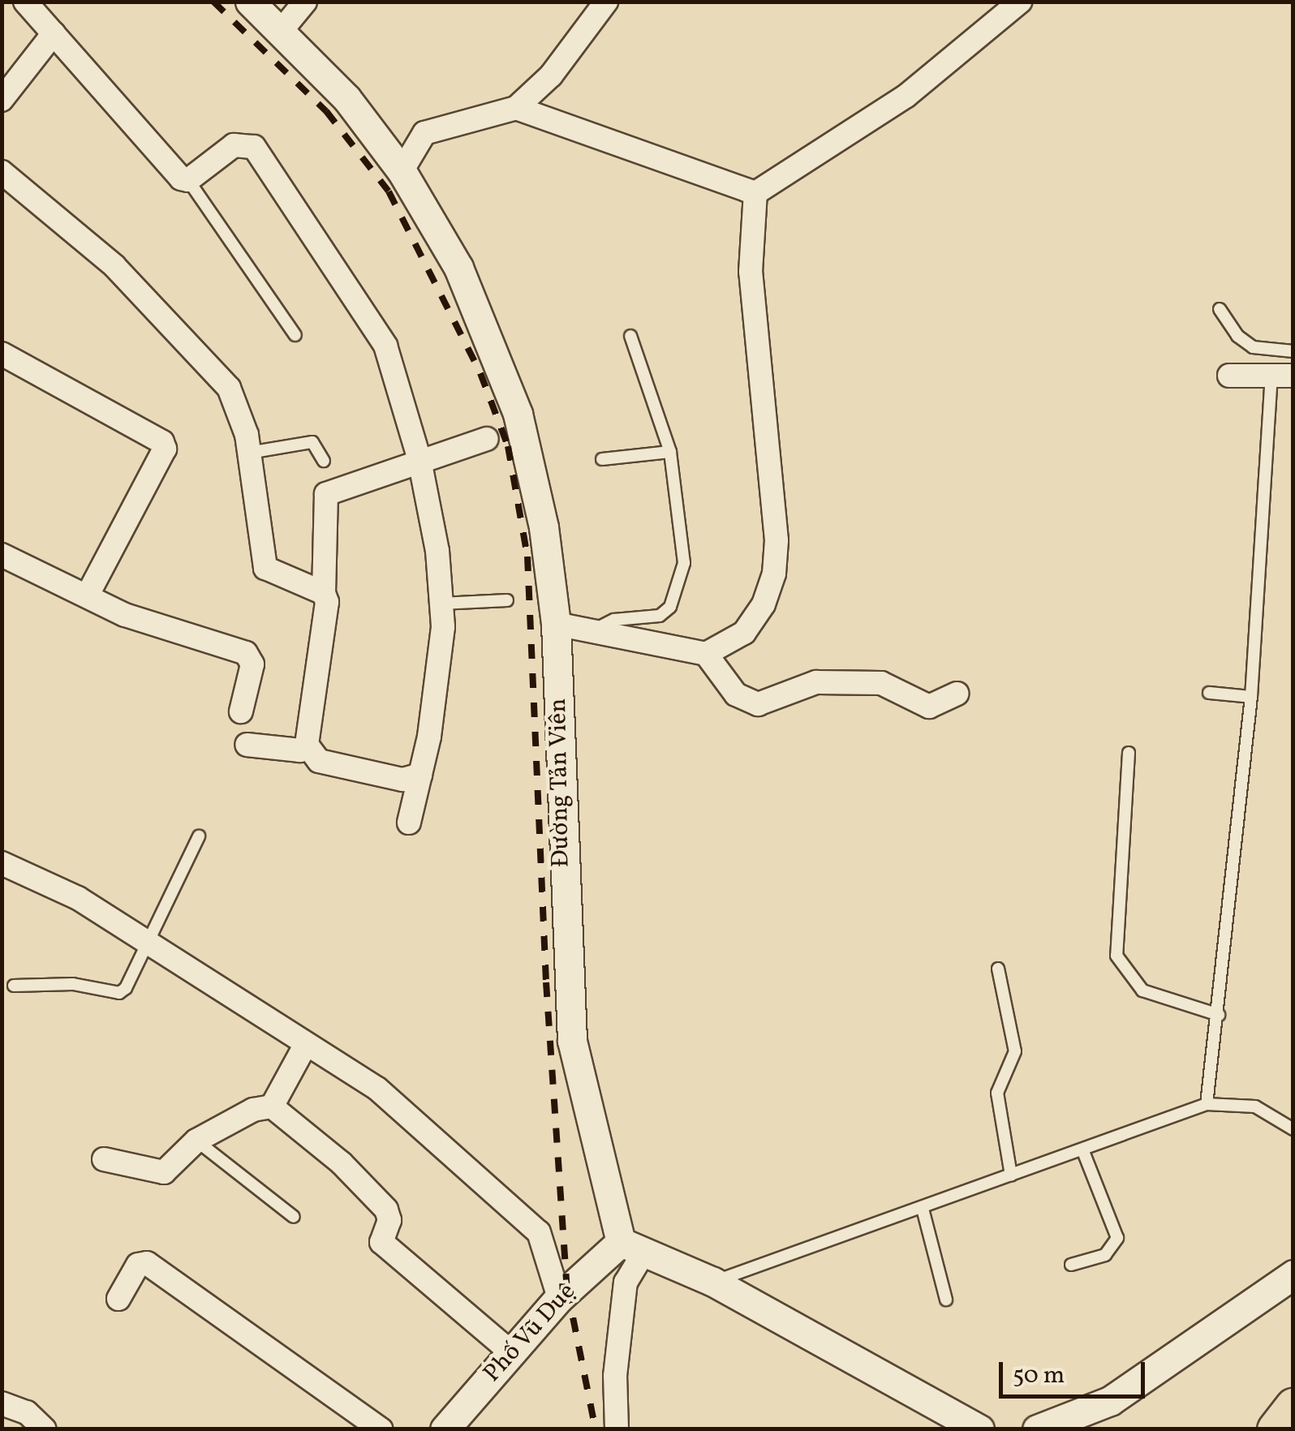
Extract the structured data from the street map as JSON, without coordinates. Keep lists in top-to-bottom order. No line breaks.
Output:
{"streets":{"street":["Đường Tản Viên","Phố Vũ Duệ"]},"crossings":[["Đường Tản Viên","Phố Vũ Duệ"]],"scale_bar":"50 m"}
